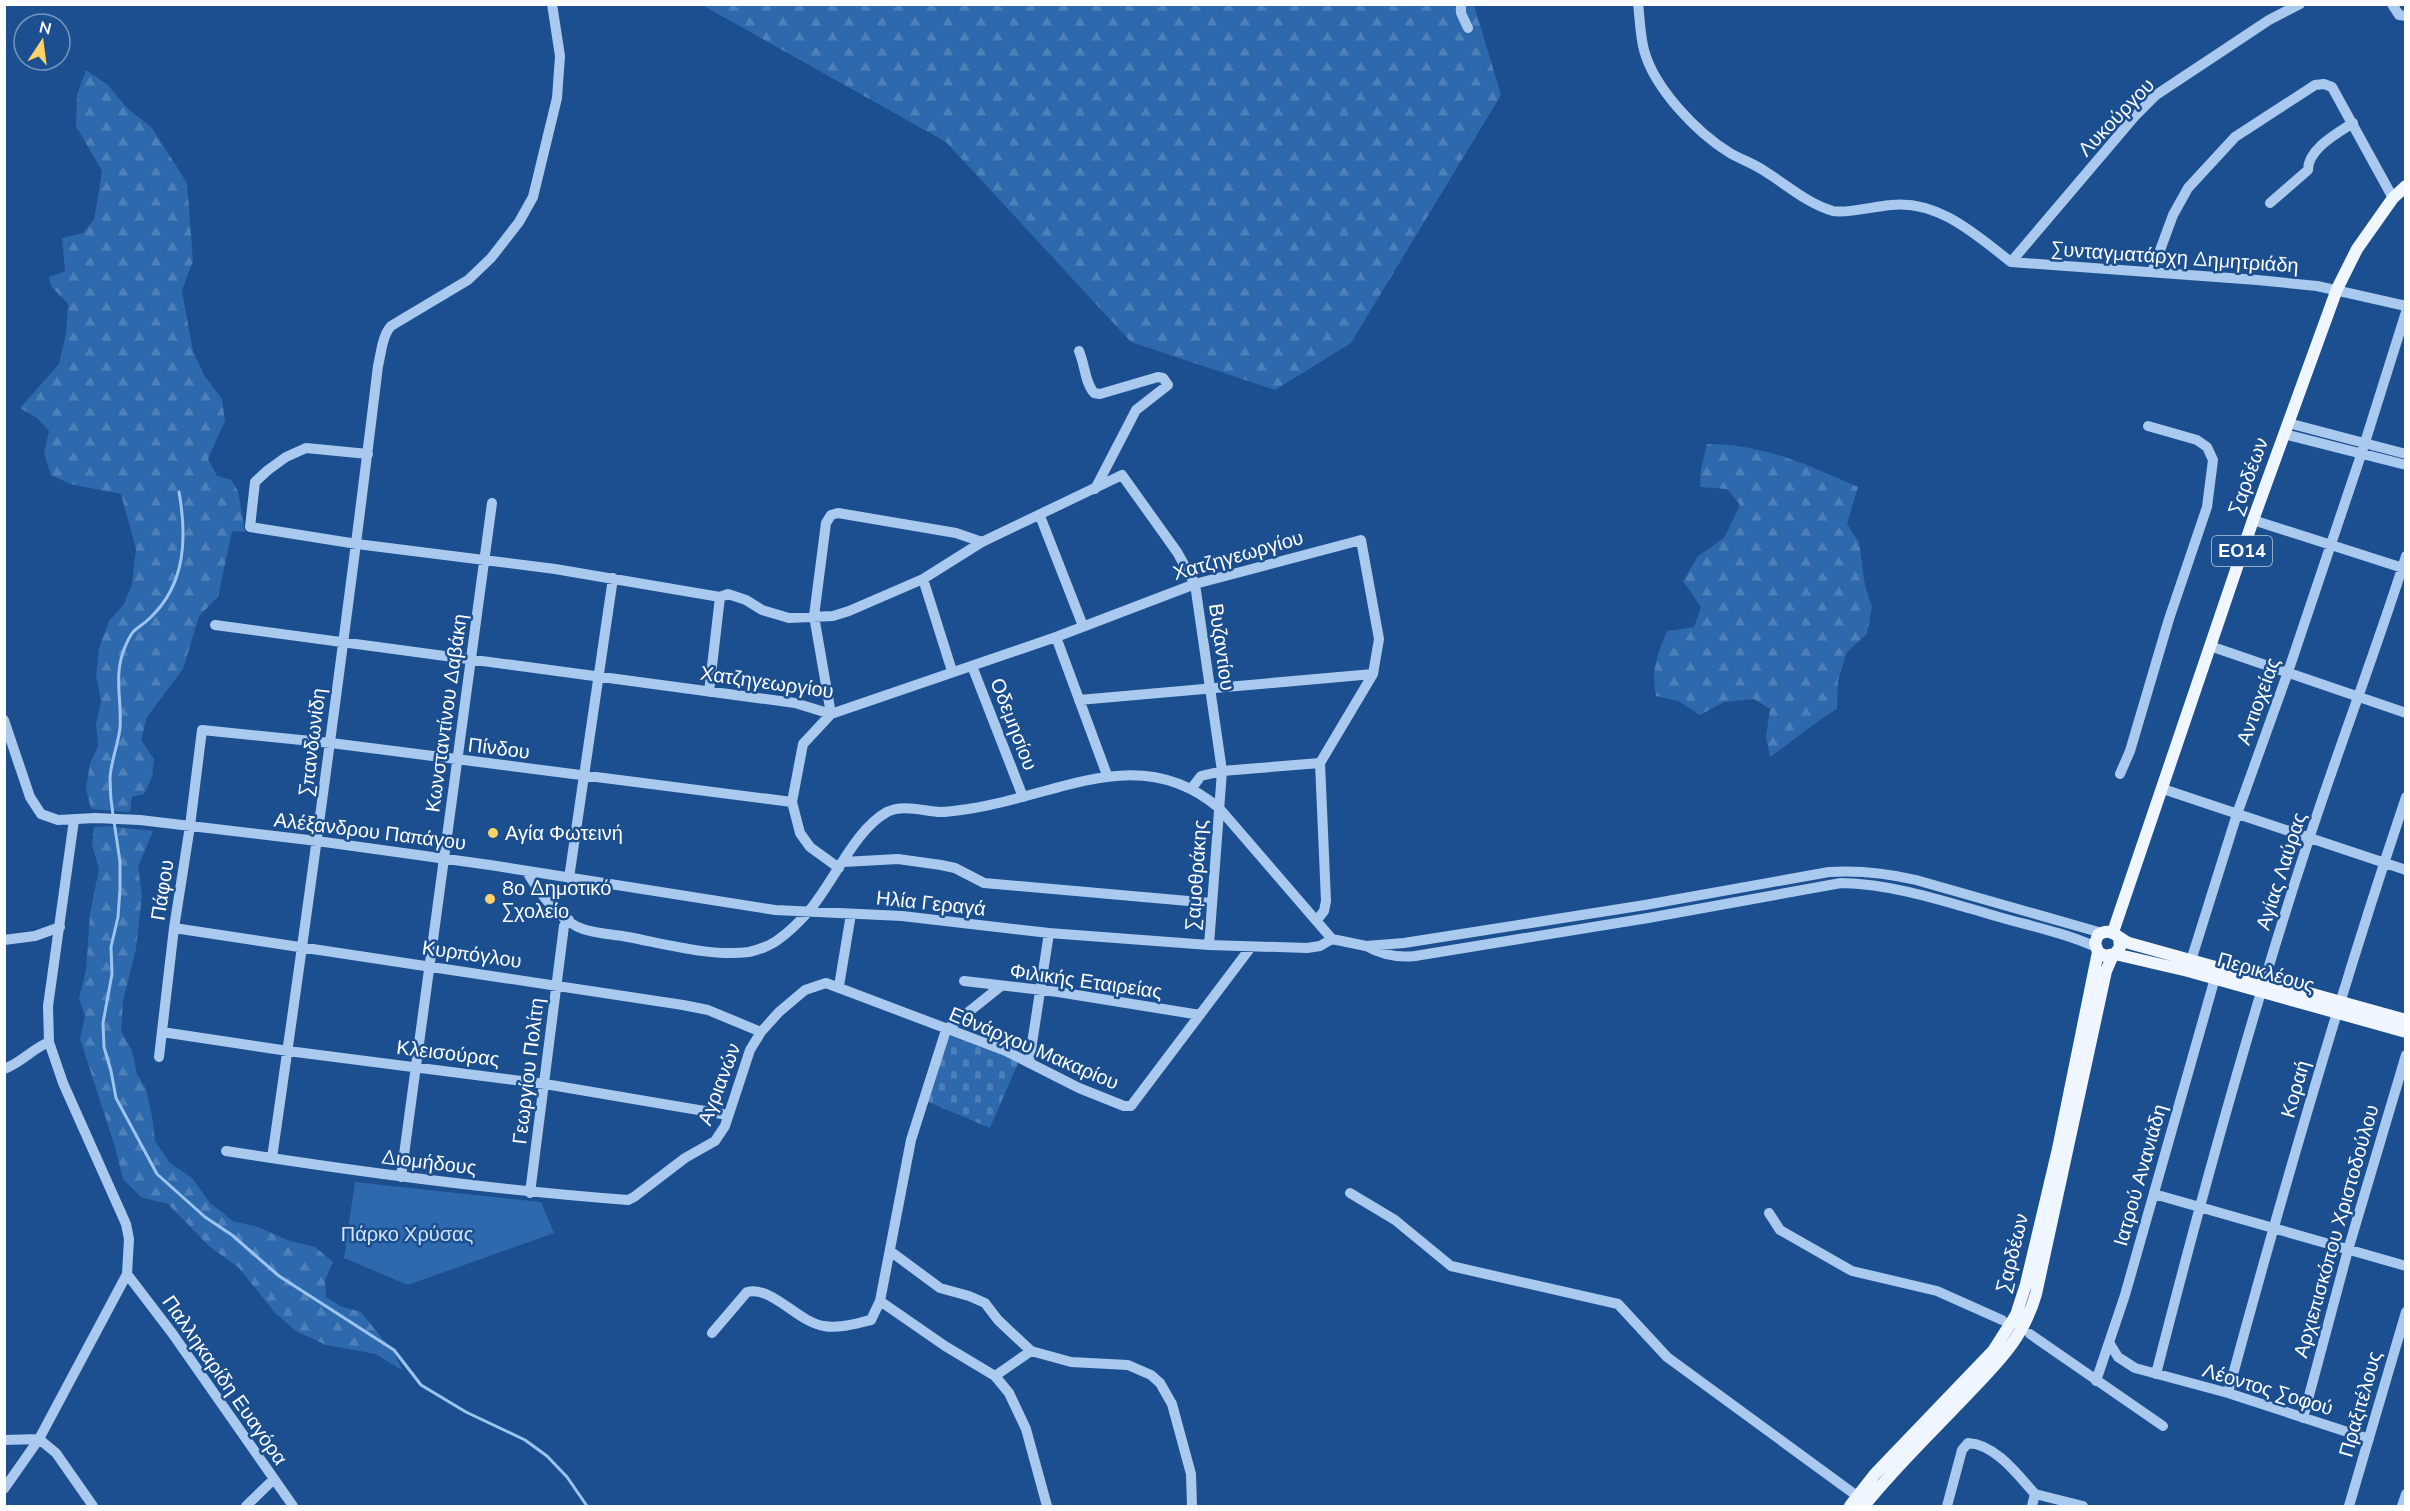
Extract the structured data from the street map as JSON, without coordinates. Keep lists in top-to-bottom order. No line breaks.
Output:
{"streets":{"main road":["Σαρδέων","ΕΟ14","Περικλέους"],"street":["Λυκούργου","Συνταγματάρχη Δημητριάδη","Χατζηγεωργίου","Βυζαντίου","Αντιοχείας","Κωνσταντίνου Δαβάκη","Οδεμησίου","Σπανδωνίδη","Πίνδου","Αλέξανδρου Παπάγου","Αγίας Λαύρας","Σαμοθράκης","Πάφου","Ηλία Γεραγά","Κυρπόγλου","Φιλικής Εταιρείας","Εθνάρχου Μακαρίου","Κλεισούρας","Γεωργίου Πολίτη","Αγριανών","Κοραή","Διομήδους","Ιατρού Ανανιάδη","Αρχιεπισκόπου Χριστοδούλου","Παλληκαρίδη Ευαγόρα","Λέοντος Σοφού","Πραξιτέλους"]},"crossings":[["Λυκούργου","Συνταγματάρχη Δημητριάδη"],["Συνταγματάρχη Δημητριάδη","Σαρδέων"],["Σαρδέων","ΕΟ14"],["Σαρδέων","Περικλέους"],["ΕΟ14","Περικλέους"],["Χατζηγεωργίου","Βυζαντίου"],["Χατζηγεωργίου","Κωνσταντίνου Δαβάκη"],["Χατζηγεωργίου","Οδεμησίου"],["Χατζηγεωργίου","Σπανδωνίδη"],["Βυζαντίου","Σαμοθράκης"],["Αντιοχείας","Περικλέους"],["Κωνσταντίνου Δαβάκη","Πίνδου"],["Κωνσταντίνου Δαβάκη","Αλέξανδρου Παπάγου"],["Κωνσταντίνου Δαβάκη","Κυρπόγλου"],["Κωνσταντίνου Δαβάκη","Κλεισούρας"],["Κωνσταντίνου Δαβάκη","Διομήδους"],["Σπανδωνίδη","Πίνδου"],["Σπανδωνίδη","Αλέξανδρου Παπάγου"],["Σπανδωνίδη","Κυρπόγλου"],["Σπανδωνίδη","Κλεισούρας"],["Σπανδωνίδη","Διομήδους"],["Πίνδου","Πάφου"],["Αλέξανδρου Παπάγου","Πάφου"],["Αλέξανδρου Παπάγου","Ηλία Γεραγά"],["Αγίας Λαύρας","Περικλέους"],["Αγίας Λαύρας","Λέοντος Σοφού"],["Σαμοθράκης","Ηλία Γεραγά"],["Πάφου","Κυρπόγλου"],["Πάφου","Κλεισούρας"],["Ηλία Γεραγά","Εθνάρχου Μακαρίου"],["Κυρπόγλου","Γεωργίου Πολίτη"],["Κυρπόγλου","Αγριανών"],["Περικλέους","Κοραή"],["Περικλέους","Ιατρού Ανανιάδη"],["Φιλικής Εταιρείας","Εθνάρχου Μακαρίου"],["Εθνάρχου Μακαρίου","Αγριανών"],["Κλεισούρας","Γεωργίου Πολίτη"],["Κλεισούρας","Αγριανών"],["Γεωργίου Πολίτη","Διομήδους"],["Αγριανών","Διομήδους"],["Κοραή","Λέοντος Σοφού"],["Ιατρού Ανανιάδη","Λέοντος Σοφού"],["Αρχιεπισκόπου Χριστοδούλου","Λέοντος Σοφού"],["Λέοντος Σοφού","Πραξιτέλους"]],"parks":["Πάρκο Χρύσας"],"places":["Αγία Φωτεινή","8ο Δημοτικό Σχολείο"],"north":"top"}
